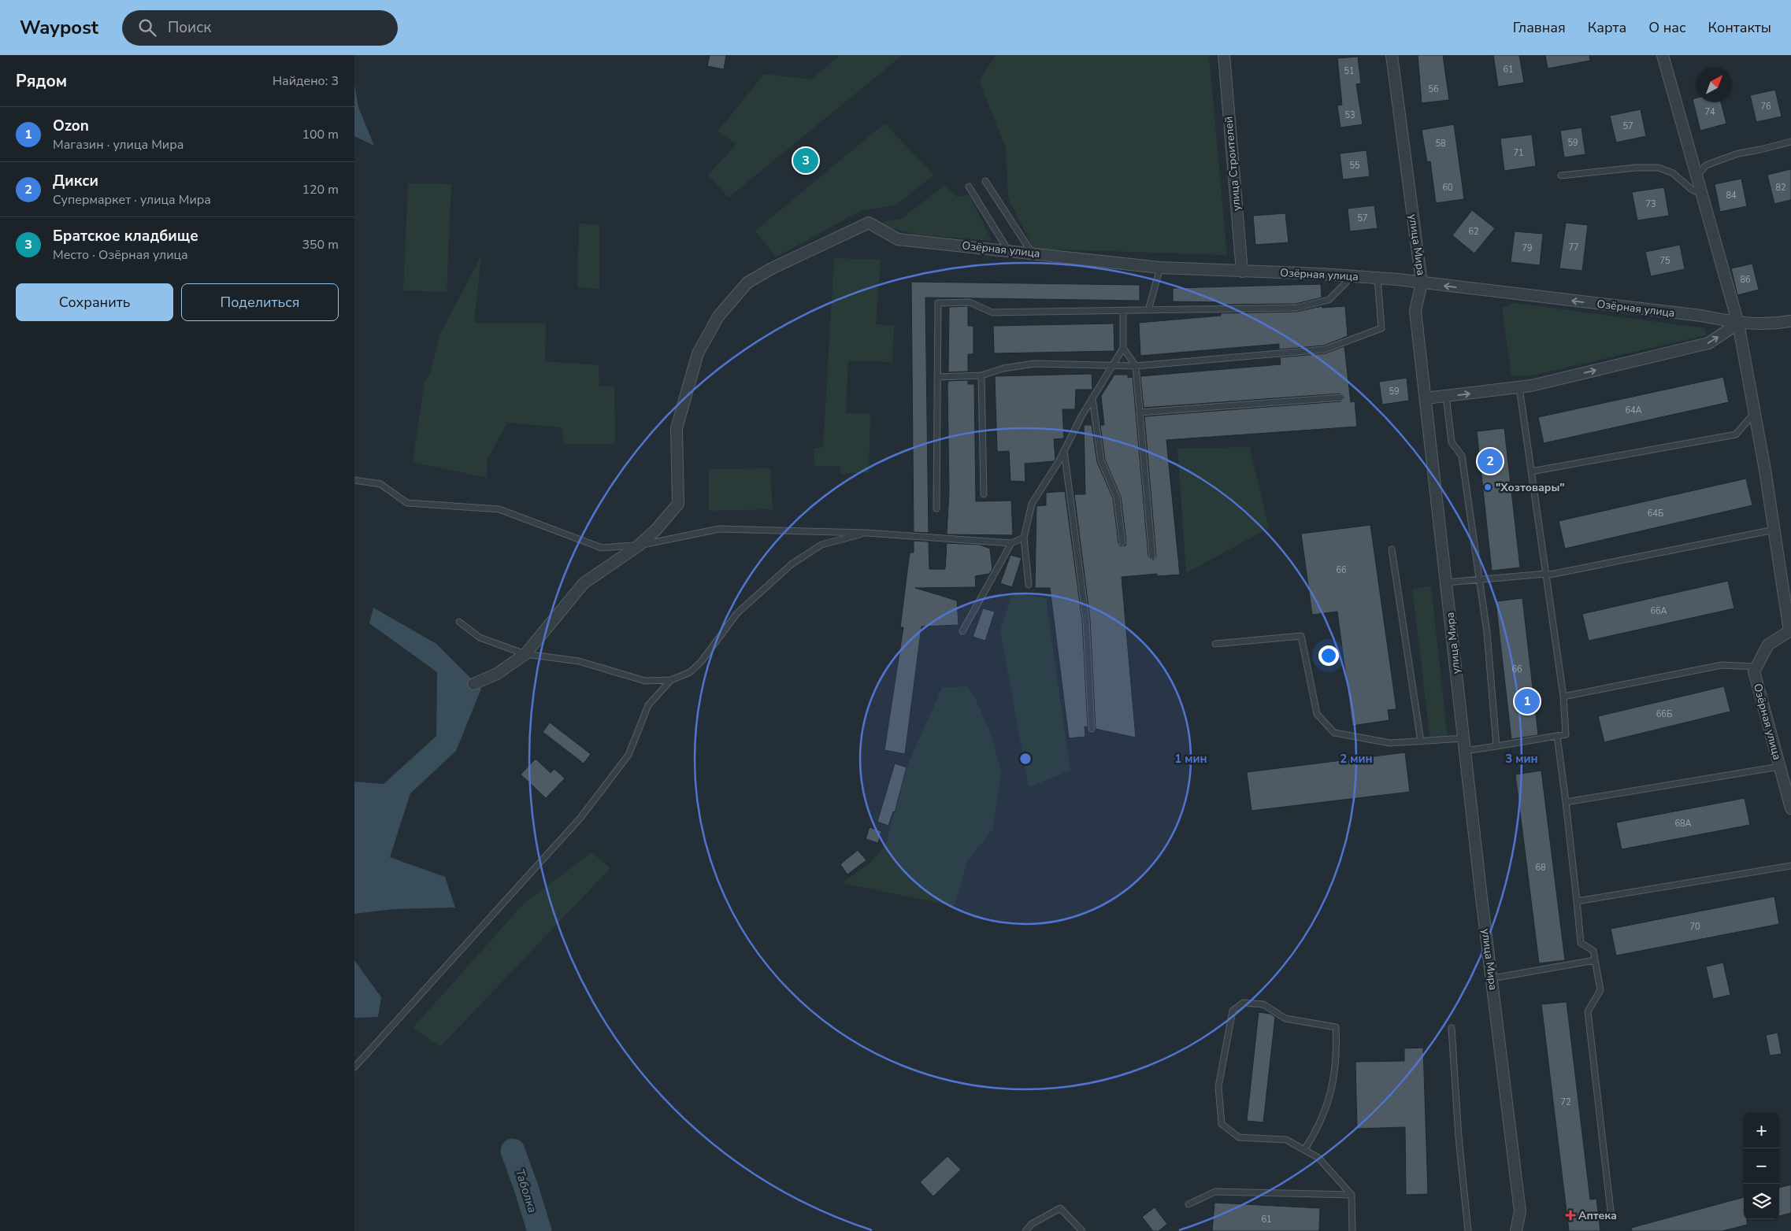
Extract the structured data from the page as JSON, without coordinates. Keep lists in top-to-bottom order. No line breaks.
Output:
{"streets":{"street":["улица Строителей","улица Мира","Озёрная улица"]},"crossings":[["улица Строителей","Озёрная улица"],["улица Мира","Озёрная улица"]],"water":["Таболка"],"places":{"other":["\"Хозтовары\""],"health":["Аптека"]},"house_numbers":["61","51","56","76","74","53","57","59","58","71","55","60","82","84","73","57","62","77","79","75","86","59","64А","64Б","66","66А","66","66Б","68А","68","70","72","61"],"north":"top right","page":{"header":"Waypost","search":"Поиск","nav":["Главная","Карта","О нас","Контакты"],"heading":["Рядом","Найдено: 3"],"list":[{"mark":"1","name":"Ozon","note":"Магазин · улица Мира","value":"100 m"},{"mark":"2","name":"Дикси","note":"Супермаркет · улица Мира","value":"120 m"},{"mark":"3","name":"Братское кладбище","note":"Место · Озёрная улица","value":"350 m"}],"pins":["3","2","1"],"buttons":["Сохранить","Поделиться"],"map_buttons":["+","−"]},"rings":["1 мин","2 мин","3 мин"]}
